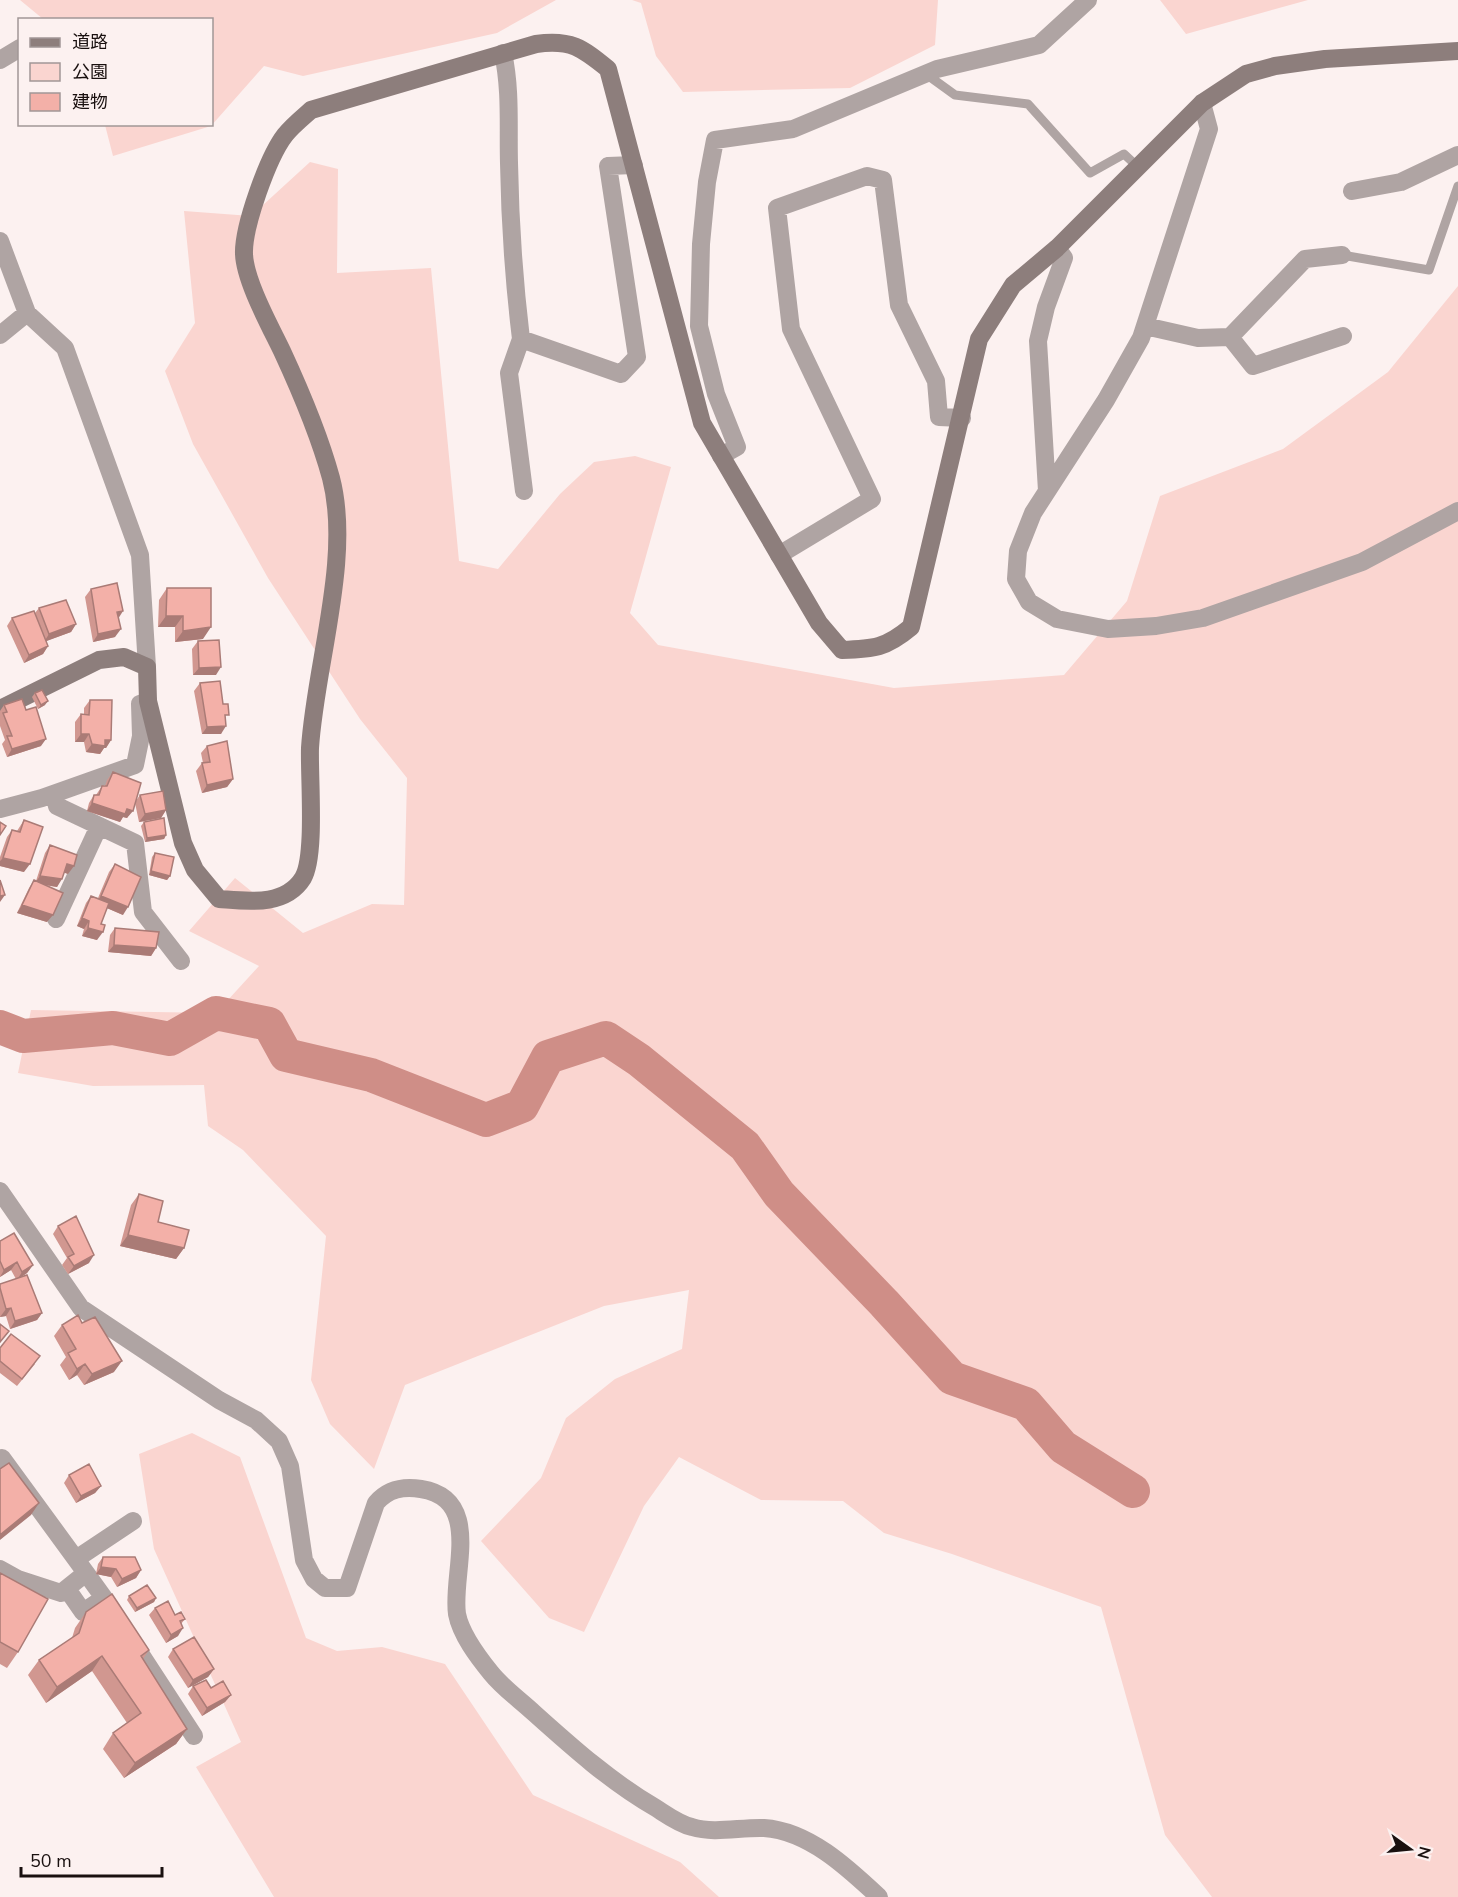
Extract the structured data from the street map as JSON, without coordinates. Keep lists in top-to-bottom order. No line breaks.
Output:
{"legend":["道路","公園","建物"],"scale_bar":"50 m","north":"right"}
